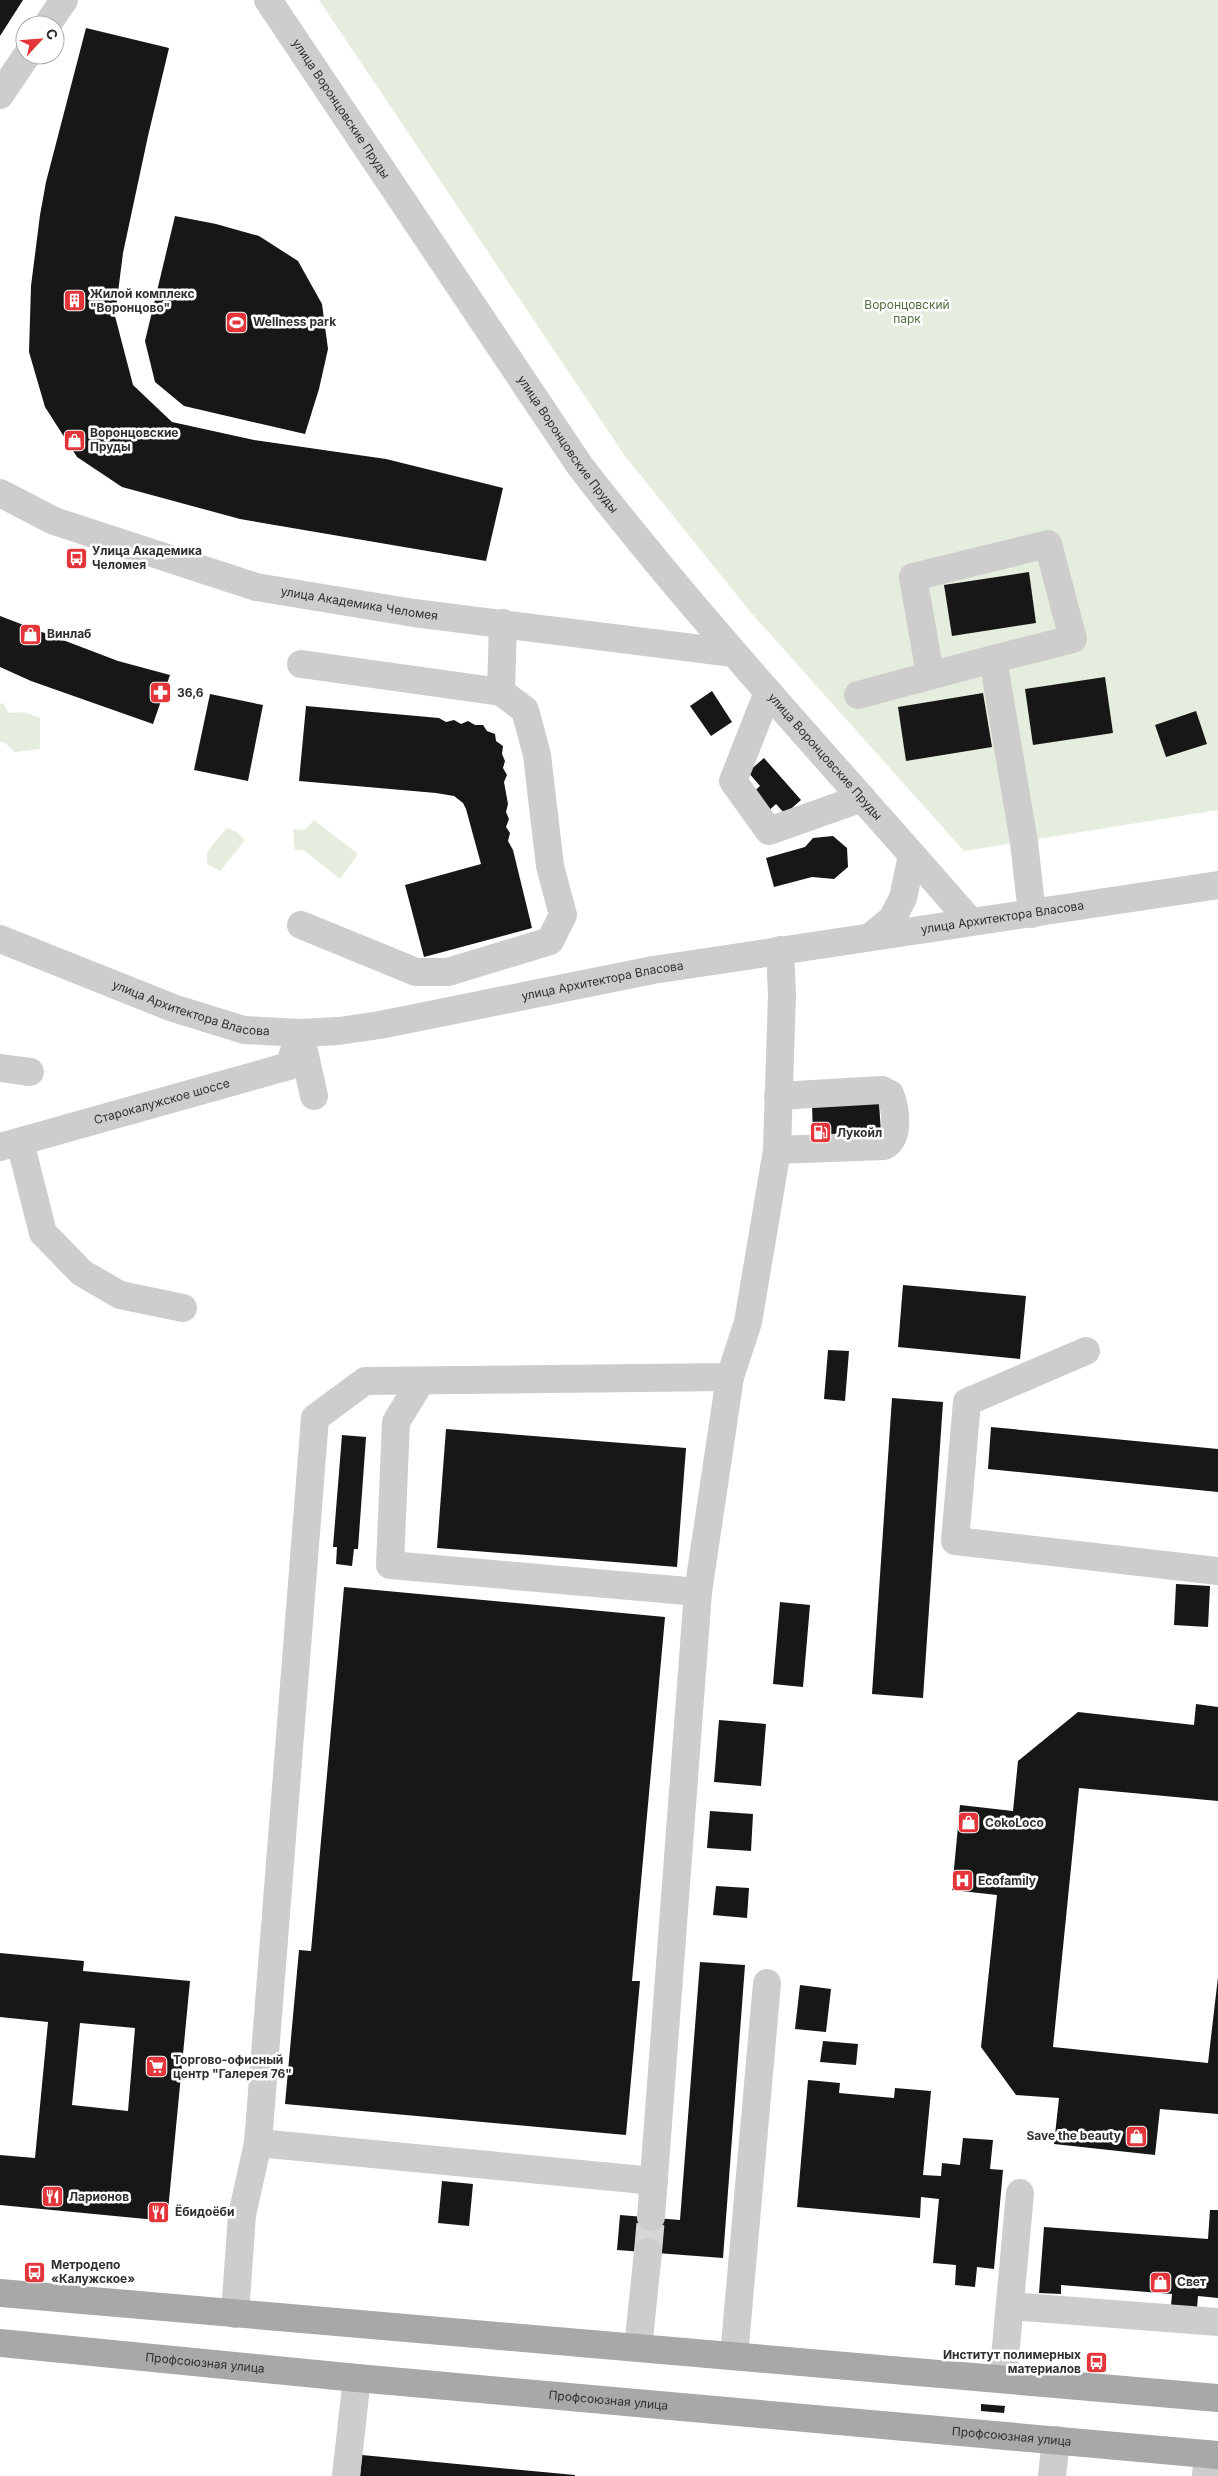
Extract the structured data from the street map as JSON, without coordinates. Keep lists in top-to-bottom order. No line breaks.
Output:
{"streets":{"main road":["Профсоюзная улица"],"street":["улица Воронцовские Пруды","улица Академика Челомея","улица Архитектора Власова","Старокалужское шоссе"]},"crossings":[["улица Воронцовские Пруды","улица Академика Челомея"],["улица Воронцовские Пруды","улица Архитектора Власова"],["улица Архитектора Власова","Старокалужское шоссе"]],"parks":["Воронцовский парк"],"places":{"building":["Жилой комплекс \"Воронцово\""],"sports":["Wellness park"],"shop":["Воронцовские Пруды","Винлаб","CokoLoco","Save the beauty","Свет"],"bus stop":["Улица Академика Челомея","Метродепо «Калужское»","Институт полимерных материалов"],"pharmacy":["36,6"],"fuel station":["Лукойл"],"hospital":["Ecofamily"],"supermarket":["Торгово-офисный центр \"Галерея 76\""],"restaurant":["Ларионов","Ёбидоёби"]},"north":"top right"}
